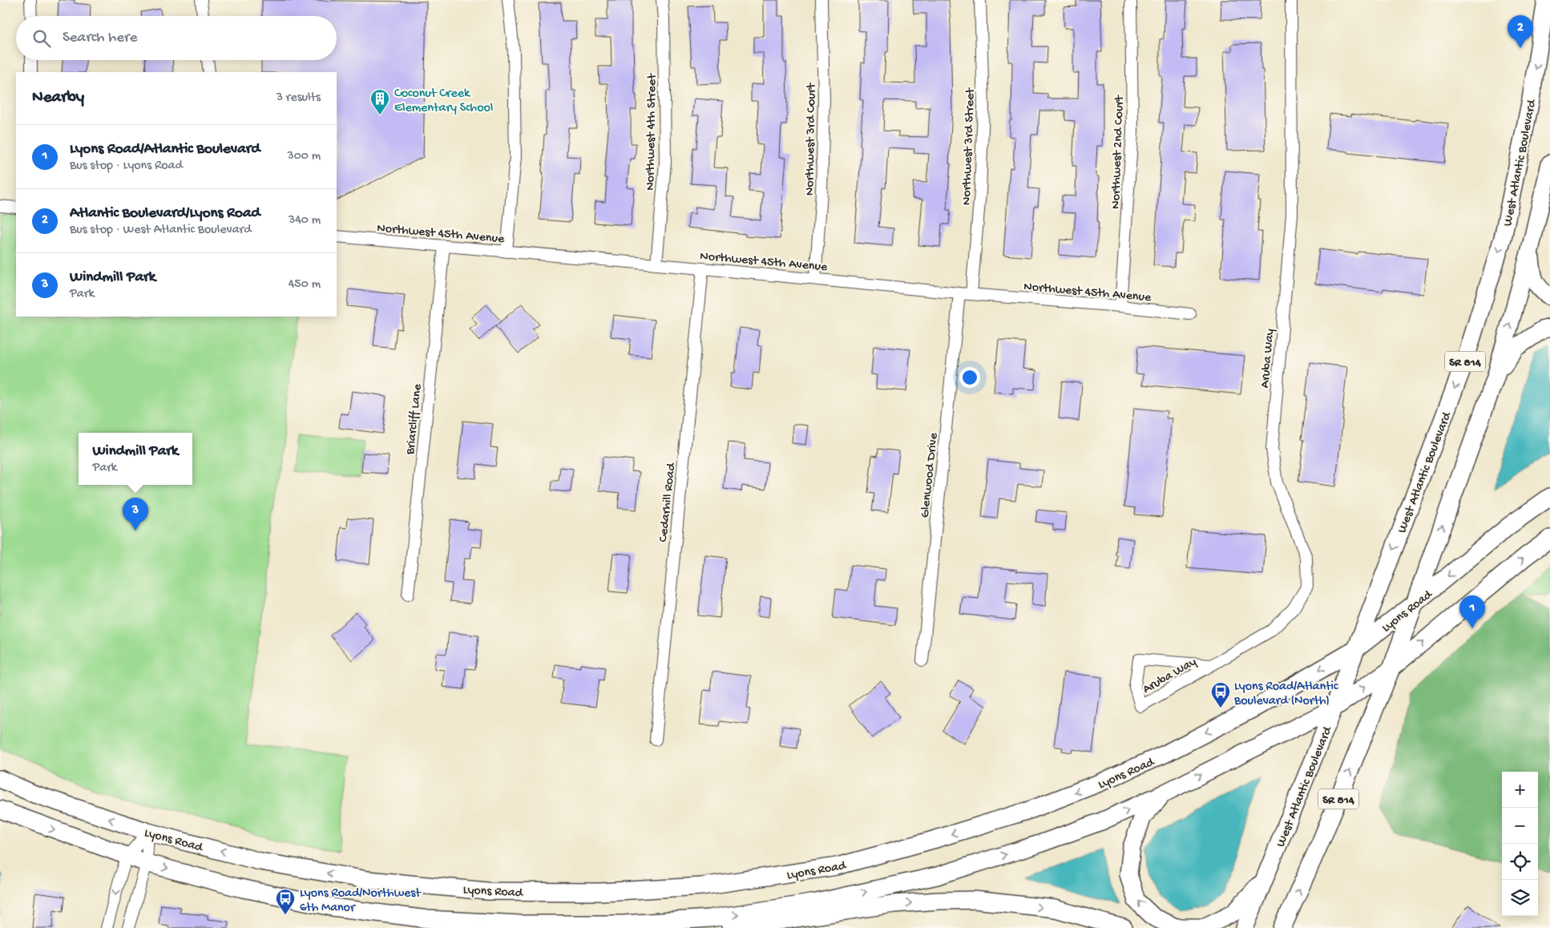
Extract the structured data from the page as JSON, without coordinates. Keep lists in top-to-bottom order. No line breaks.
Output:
{"streets":{"main road":["West Atlantic Boulevard","SR 814","Lyons Road"],"street":["Northwest 4th Street","Northwest 3rd Court","Northwest 3rd Street","Northwest 2nd Court","Northwest 45th Avenue","Aruba Way","Briarcliff Lane","Glenwood Drive","Cedarhill Road"]},"crossings":[["Northwest 4th Street","Northwest 45th Avenue"],["Northwest 3rd Court","Northwest 45th Avenue"],["Northwest 3rd Street","Northwest 45th Avenue"],["Northwest 2nd Court","Northwest 45th Avenue"],["West Atlantic Boulevard","Lyons Road"],["Northwest 45th Avenue","Briarcliff Lane"],["Northwest 45th Avenue","Glenwood Drive"],["Northwest 45th Avenue","Cedarhill Road"],["SR 814","Lyons Road"]],"places":{"building":["Coconut Creek Elementary School"],"bus stop":["Lyons Road/Atlantic Boulevard (North)","Lyons Road/Northwest 6th Manor"]},"page":{"pins":["2","3","1"],"search":"Search here","heading":["Nearby","3 results"],"list":[{"mark":"1","name":"Lyons Road/Atlantic Boulevard","note":"Bus stop · Lyons Road","value":"300 m"},{"mark":"2","name":"Atlantic Boulevard/Lyons Road","note":"Bus stop · West Atlantic Boulevard","value":"340 m"},{"mark":"3","name":"Windmill Park","note":"Park","value":"450 m"}],"popup":["Windmill Park","Park"],"map_buttons":["+","−"]}}
